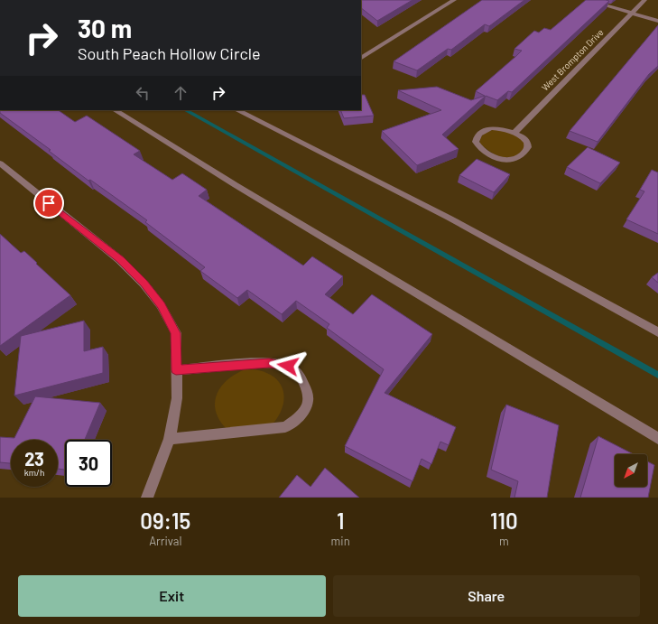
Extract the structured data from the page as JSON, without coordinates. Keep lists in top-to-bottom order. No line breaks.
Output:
{"streets":{"street":["West Brompton Drive"]},"north":"bottom left","page":{"turn":["30 m","South Peach Hollow Circle"],"speed":"23 km/h","limit":"30","eta":["09:15","Arrival","1","min","110","m"],"buttons":["Exit","Share"]}}
